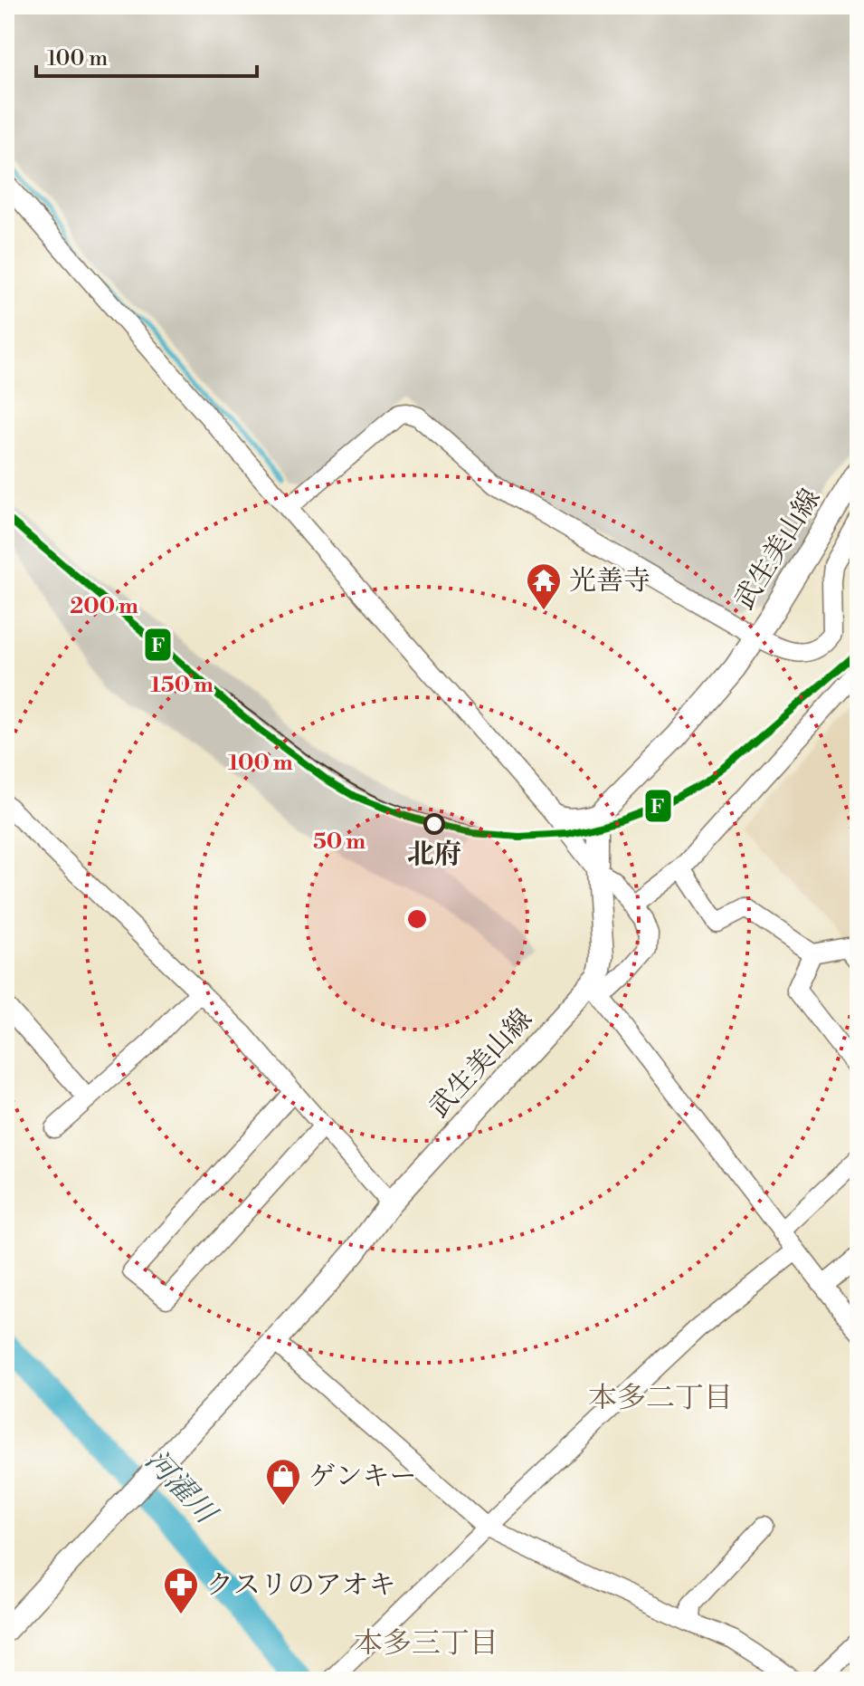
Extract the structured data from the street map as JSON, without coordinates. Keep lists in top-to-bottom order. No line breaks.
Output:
{"streets":{"main road":["武生美山線"]},"districts":["本多二丁目","本多三丁目"],"water":["河濯川"],"places":{"temple":["光善寺"],"other":["北府"],"shop":["ゲンキー"],"pharmacy":["クスリのアオキ"]},"lines":["transit line F"],"scale_bar":"100 m","rings":["200 m","150 m","100 m","50 m"]}
